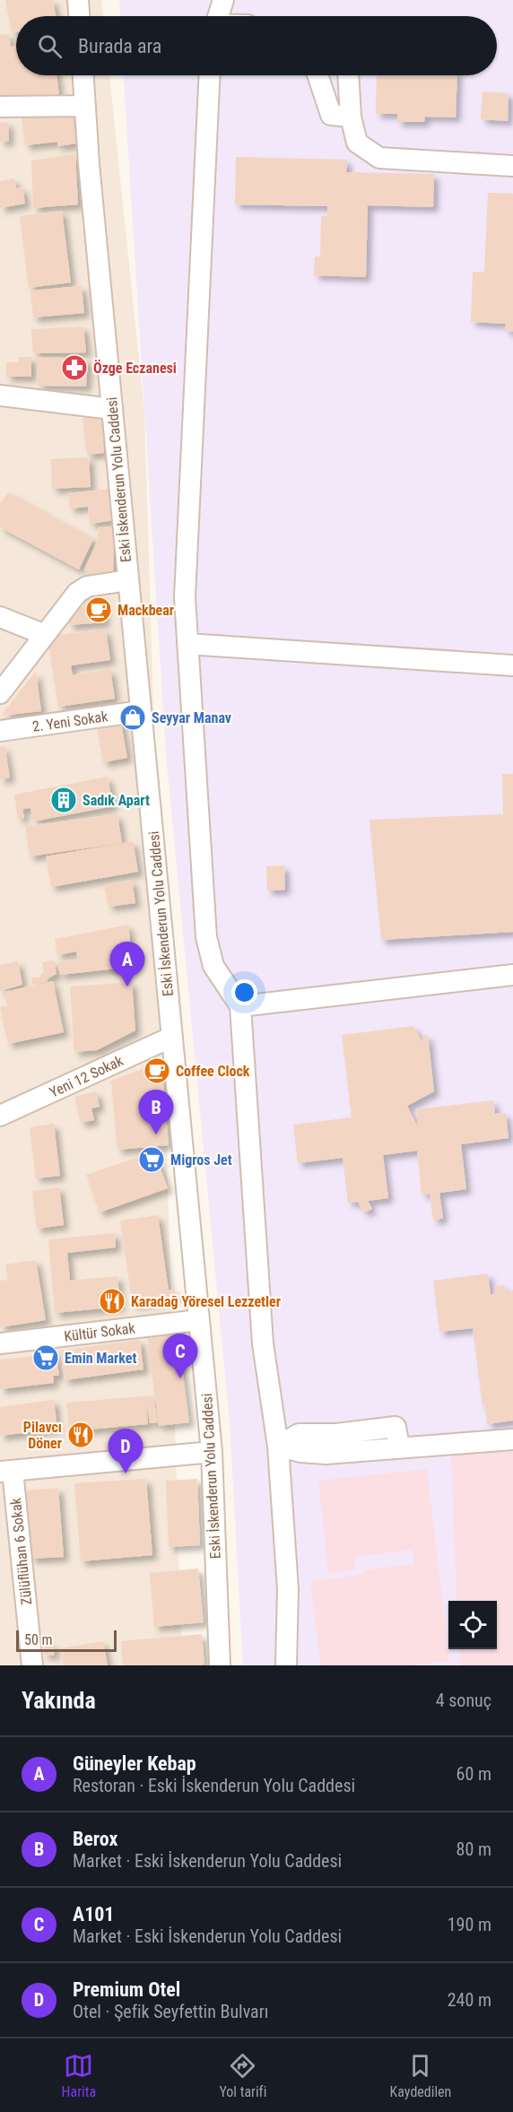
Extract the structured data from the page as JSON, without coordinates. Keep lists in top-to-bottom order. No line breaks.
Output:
{"streets":{"street":["Eski İskenderun Yolu Caddesi","2. Yeni Sokak","Yeni 12 Sokak","Kültür Sokak","Zülüflühan 6 Sokak"]},"crossings":[["Eski İskenderun Yolu Caddesi","2. Yeni Sokak"],["Eski İskenderun Yolu Caddesi","Yeni 12 Sokak"],["Eski İskenderun Yolu Caddesi","Kültür Sokak"]],"places":{"pharmacy":["Özge Eczanesi"],"cafe":["Mackbear","Coffee Clock"],"shop":["Seyyar Manav"],"building":["Sadık Apart"],"supermarket":["Migros Jet","Emin Market"],"restaurant":["Karadağ Yöresel Lezzetler","Pilavcı Döner"]},"scale_bar":"50 m","page":{"search":"Burada ara","pins":["A","B","C","D"],"scale":"50 m","heading":["Yakında","4 sonuç"],"list":[{"mark":"A","name":"Güneyler Kebap","note":"Restoran · Eski İskenderun Yolu Caddesi","value":"60 m"},{"mark":"B","name":"Berox","note":"Market · Eski İskenderun Yolu Caddesi","value":"80 m"},{"mark":"C","name":"A101","note":"Market · Eski İskenderun Yolu Caddesi","value":"190 m"},{"mark":"D","name":"Premium Otel","note":"Otel · Şefik Seyfettin Bulvarı","value":"240 m"}],"nav":["Harita","Yol tarifi","Kaydedilen"]}}
